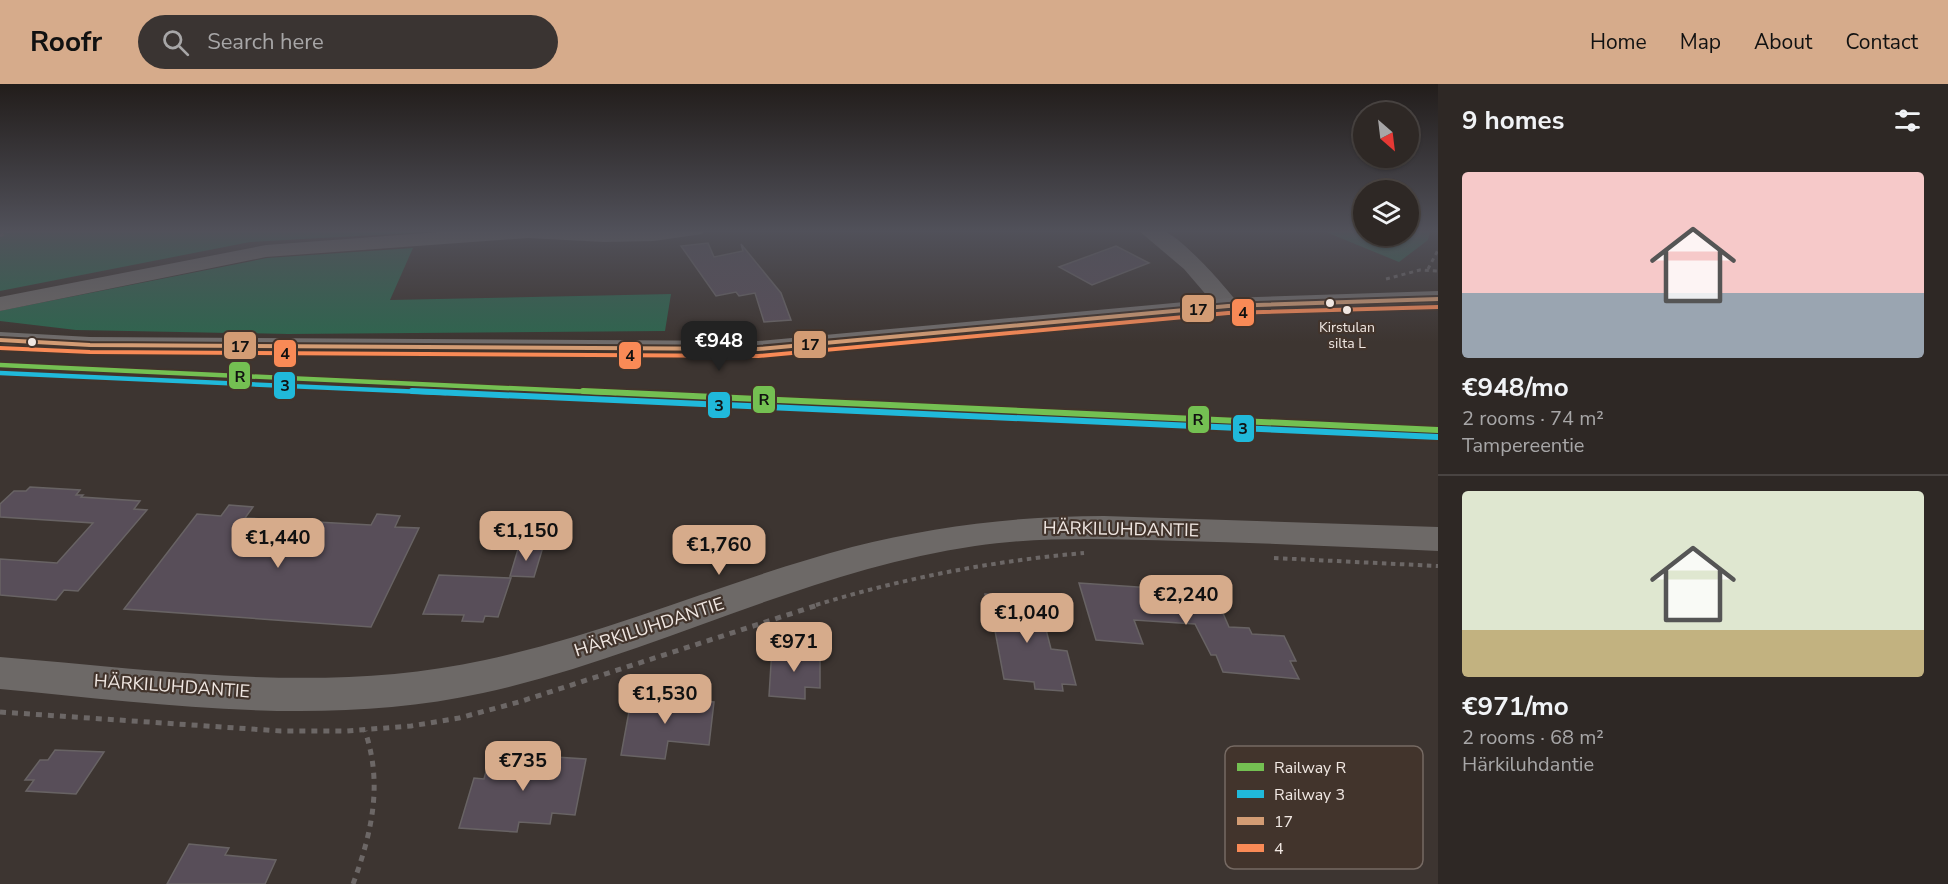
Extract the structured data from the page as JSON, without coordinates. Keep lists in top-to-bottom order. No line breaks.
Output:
{"streets":{"street":["HÄRKILUHDANTIE"]},"places":["Kirstulan silta L"],"lines":["transit line 17","transit line 4","rail line R","rail line 3"],"legend":["Railway R","Railway 3","17","4"],"north":"bottom right","page":{"header":"Roofr","search":"Search here","nav":["Home","Map","About","Contact"],"heading":"9 homes","list":[{"name":"€948/mo","note":"2 rooms · 74 m² · Tampereentie"},{"name":"€971/mo","note":"2 rooms · 68 m² · Härkiluhdantie"}],"price":["€948","€1,150","€1,440","€1,760","€2,240","€1,040","€971","€1,530","€735"]}}
